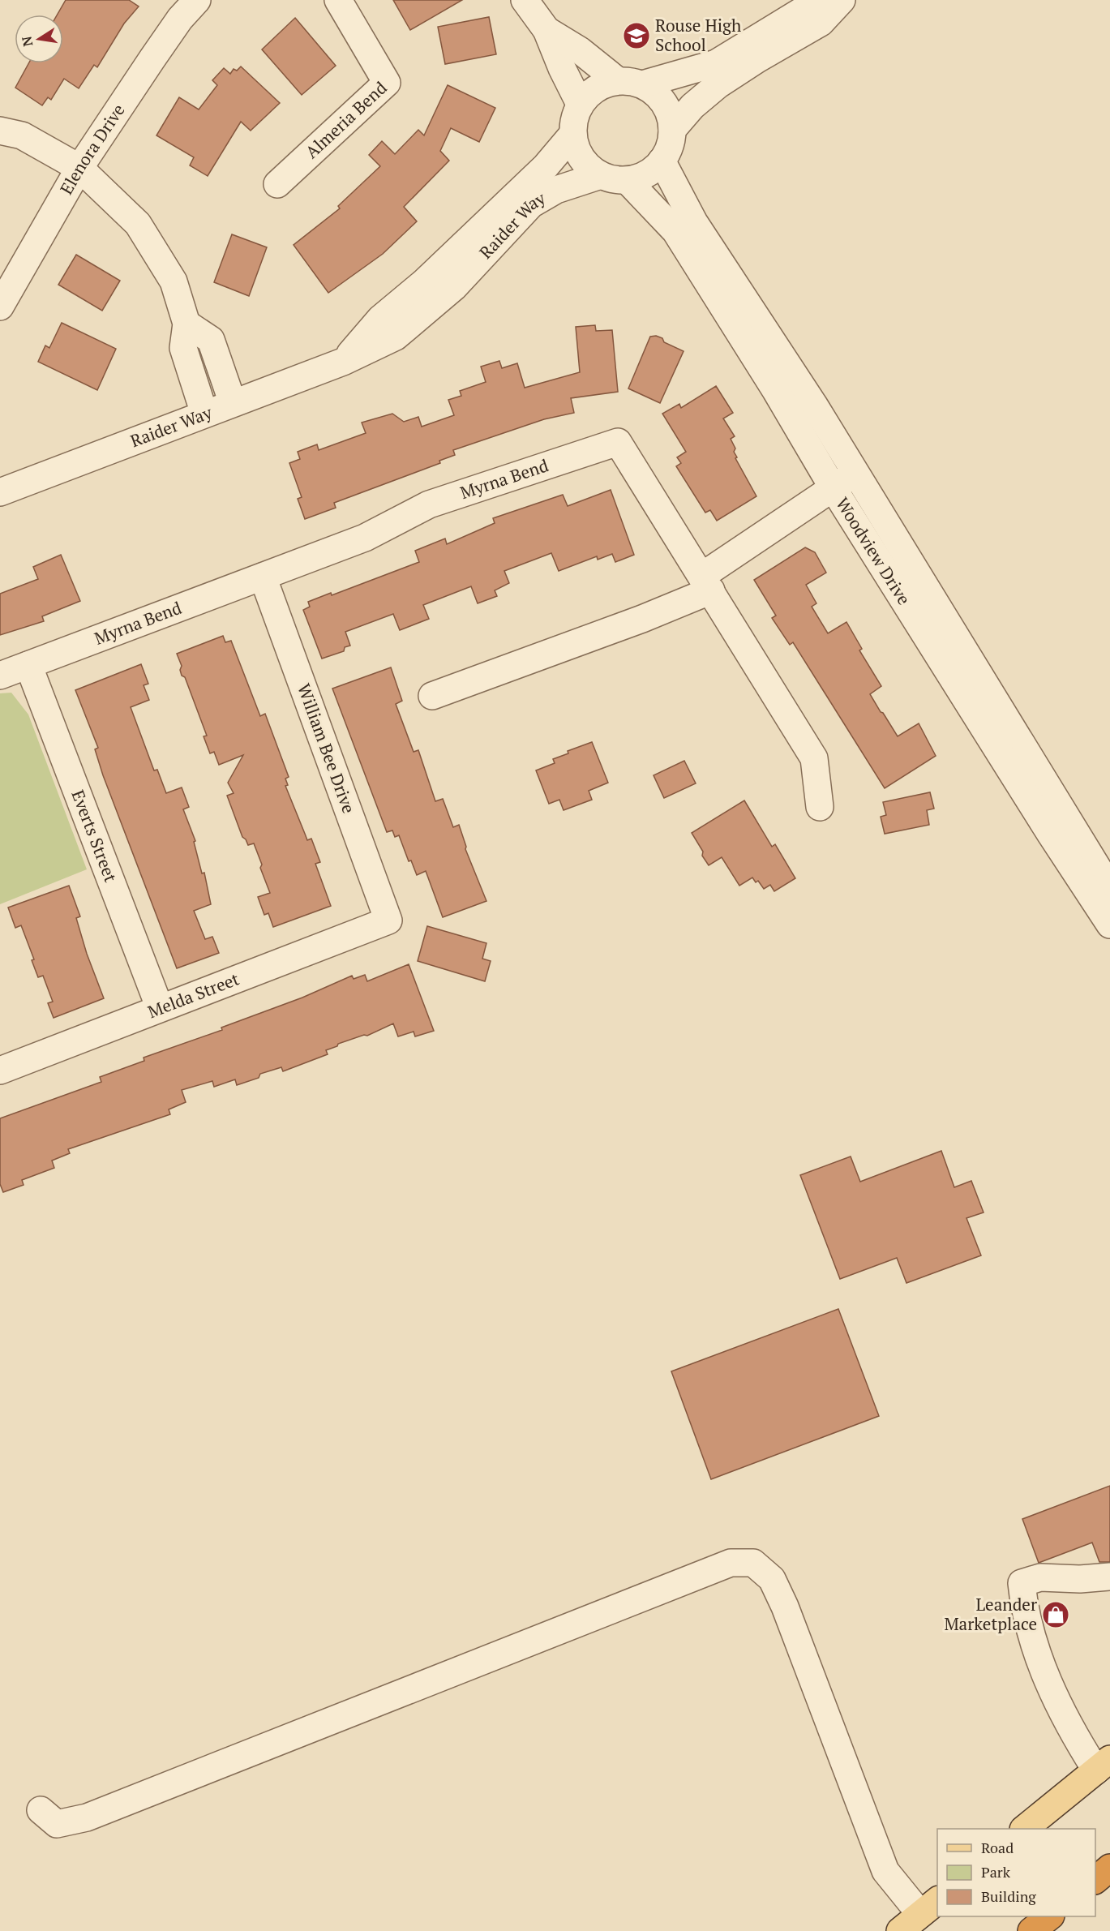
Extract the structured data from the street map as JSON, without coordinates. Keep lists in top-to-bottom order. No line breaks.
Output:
{"streets":{"street":["Almeria Bend","Elenora Drive","Raider Way","Myrna Bend","Woodview Drive","William Bee Drive","Everts Street","Melda Street"]},"crossings":[["Raider Way","Woodview Drive"],["Myrna Bend","William Bee Drive"],["Myrna Bend","Everts Street"],["William Bee Drive","Melda Street"],["Everts Street","Melda Street"]],"places":{"school or university":["Rouse High School"],"shop":["Leander Marketplace"]},"legend":["Road","Park","Building"],"north":"left"}
